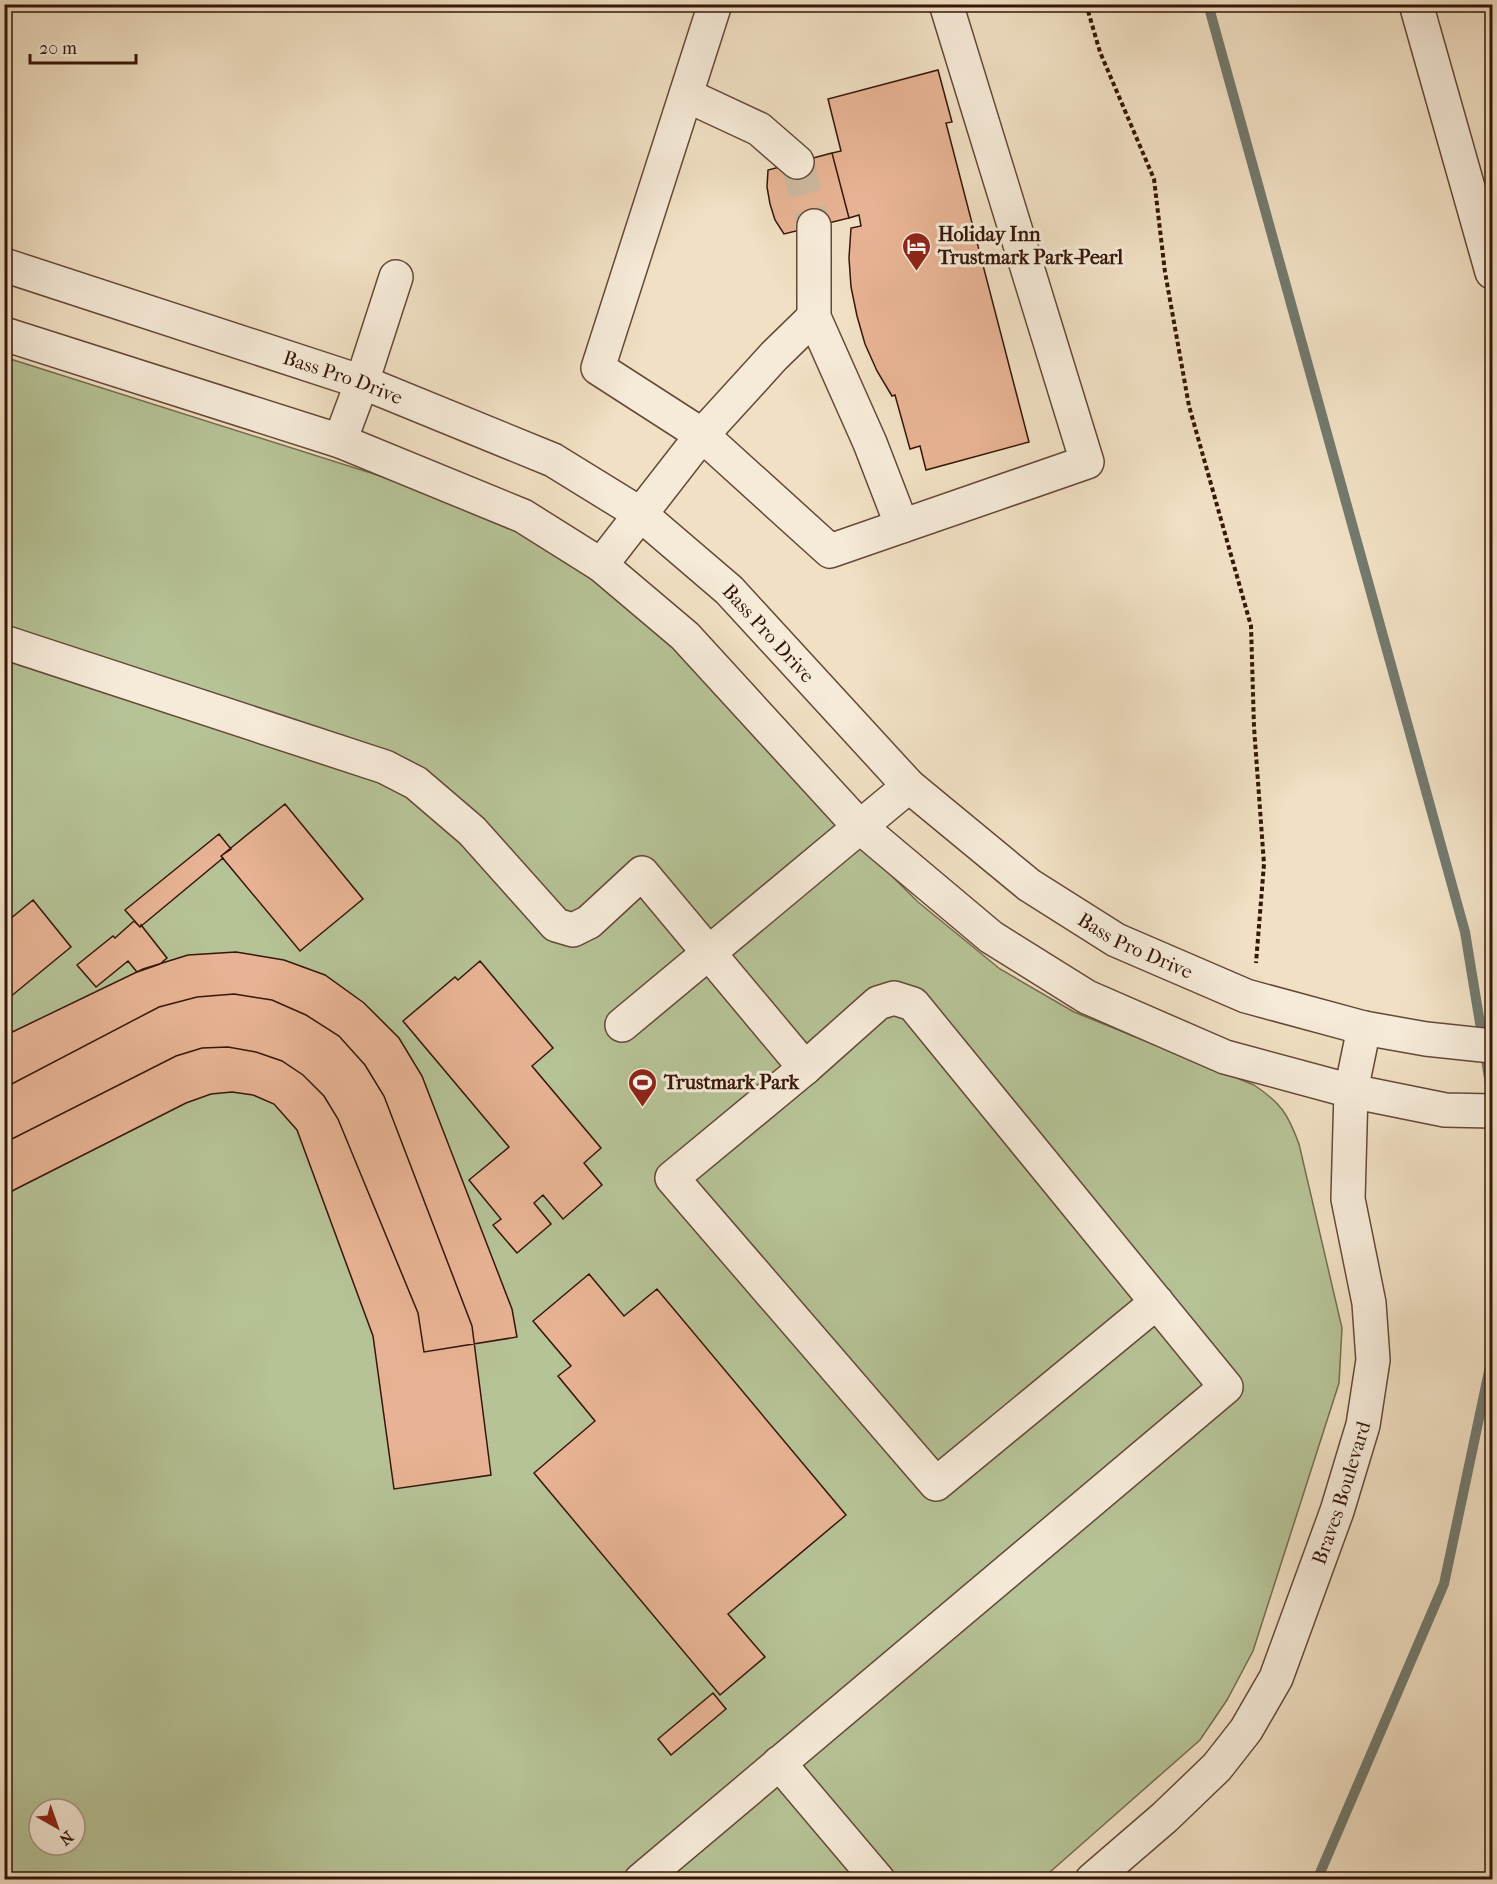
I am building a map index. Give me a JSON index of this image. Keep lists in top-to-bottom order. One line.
{"streets":{"street":["Bass Pro Drive","Braves Boulevard"]},"crossings":[["Bass Pro Drive","Braves Boulevard"]],"places":{"hotel":["Holiday Inn Trustmark Park-Pearl"],"sports":["Trustmark Park"]},"scale_bar":"20 m","north":"bottom right"}
